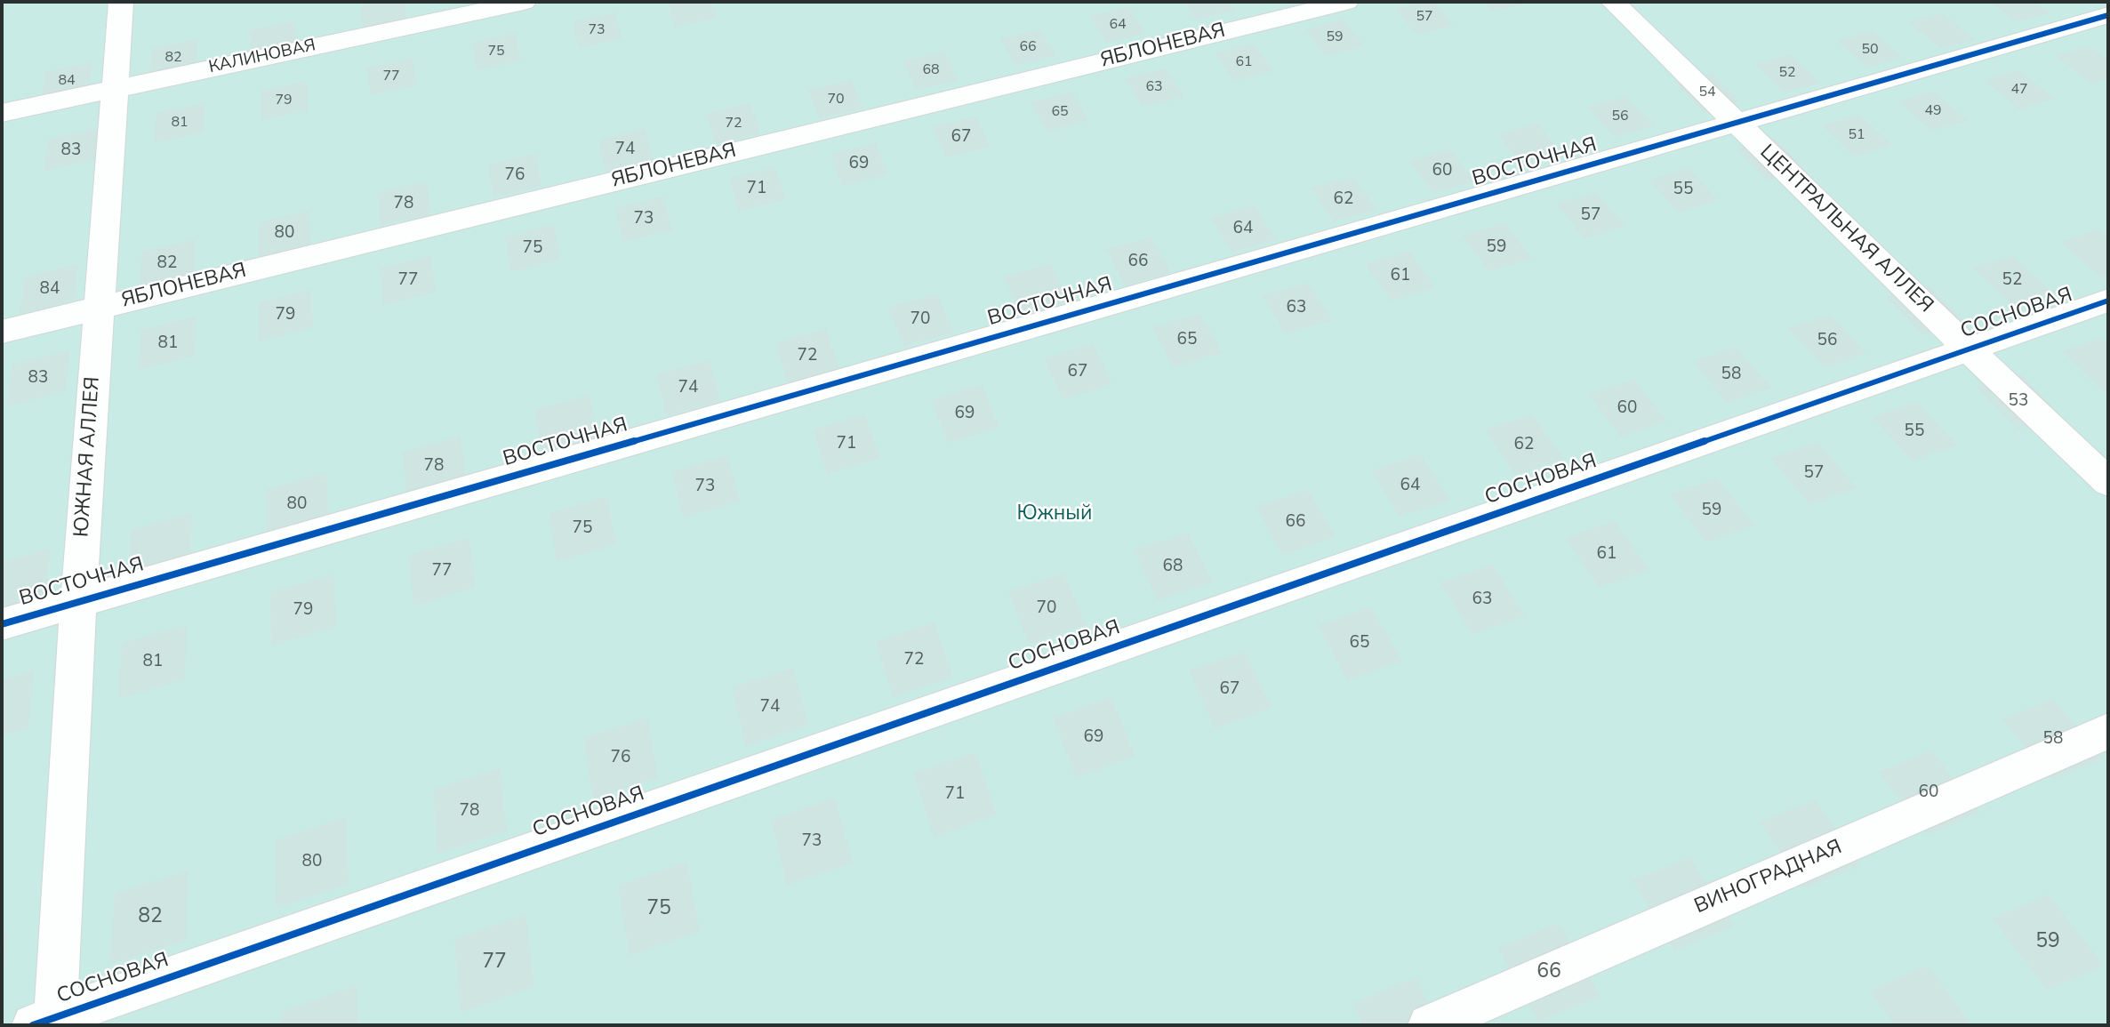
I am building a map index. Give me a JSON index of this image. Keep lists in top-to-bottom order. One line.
{"streets":{"street":["ЯБЛОНЕВАЯ","КАЛИНОВАЯ","ВОСТОЧНАЯ","ЦЕНТРАЛЬНАЯ АЛЛЕЯ","СОСНОВАЯ","ЮЖНАЯ АЛЛЕЯ","ВИНОГРАДНАЯ"]},"crossings":[["ЯБЛОНЕВАЯ","ЮЖНАЯ АЛЛЕЯ"],["КАЛИНОВАЯ","ЮЖНАЯ АЛЛЕЯ"],["ВОСТОЧНАЯ","ЦЕНТРАЛЬНАЯ АЛЛЕЯ"],["ВОСТОЧНАЯ","ЮЖНАЯ АЛЛЕЯ"],["ЦЕНТРАЛЬНАЯ АЛЛЕЯ","СОСНОВАЯ"],["СОСНОВАЯ","ЮЖНАЯ АЛЛЕЯ"]],"parks":["Южный"],"house_numbers":["57","64","73","59","66","50","75","82","61","68","52","77","84","63","47","54","70","79","49","65","56","81","72","51","67","74","83","69","60","76","71","55","62","78","57","73","64","80","59","75","66","82","61","77","52","84","63","79","70","65","56","81","72","67","58","83","74","53","60","69","55","71","62","78","57","64","73","80","59","66","75","61","68","77","63","70","79","65","72","81","67","74","69","58","76","60","71","78","73","80","75","82","59","77","66"]}
